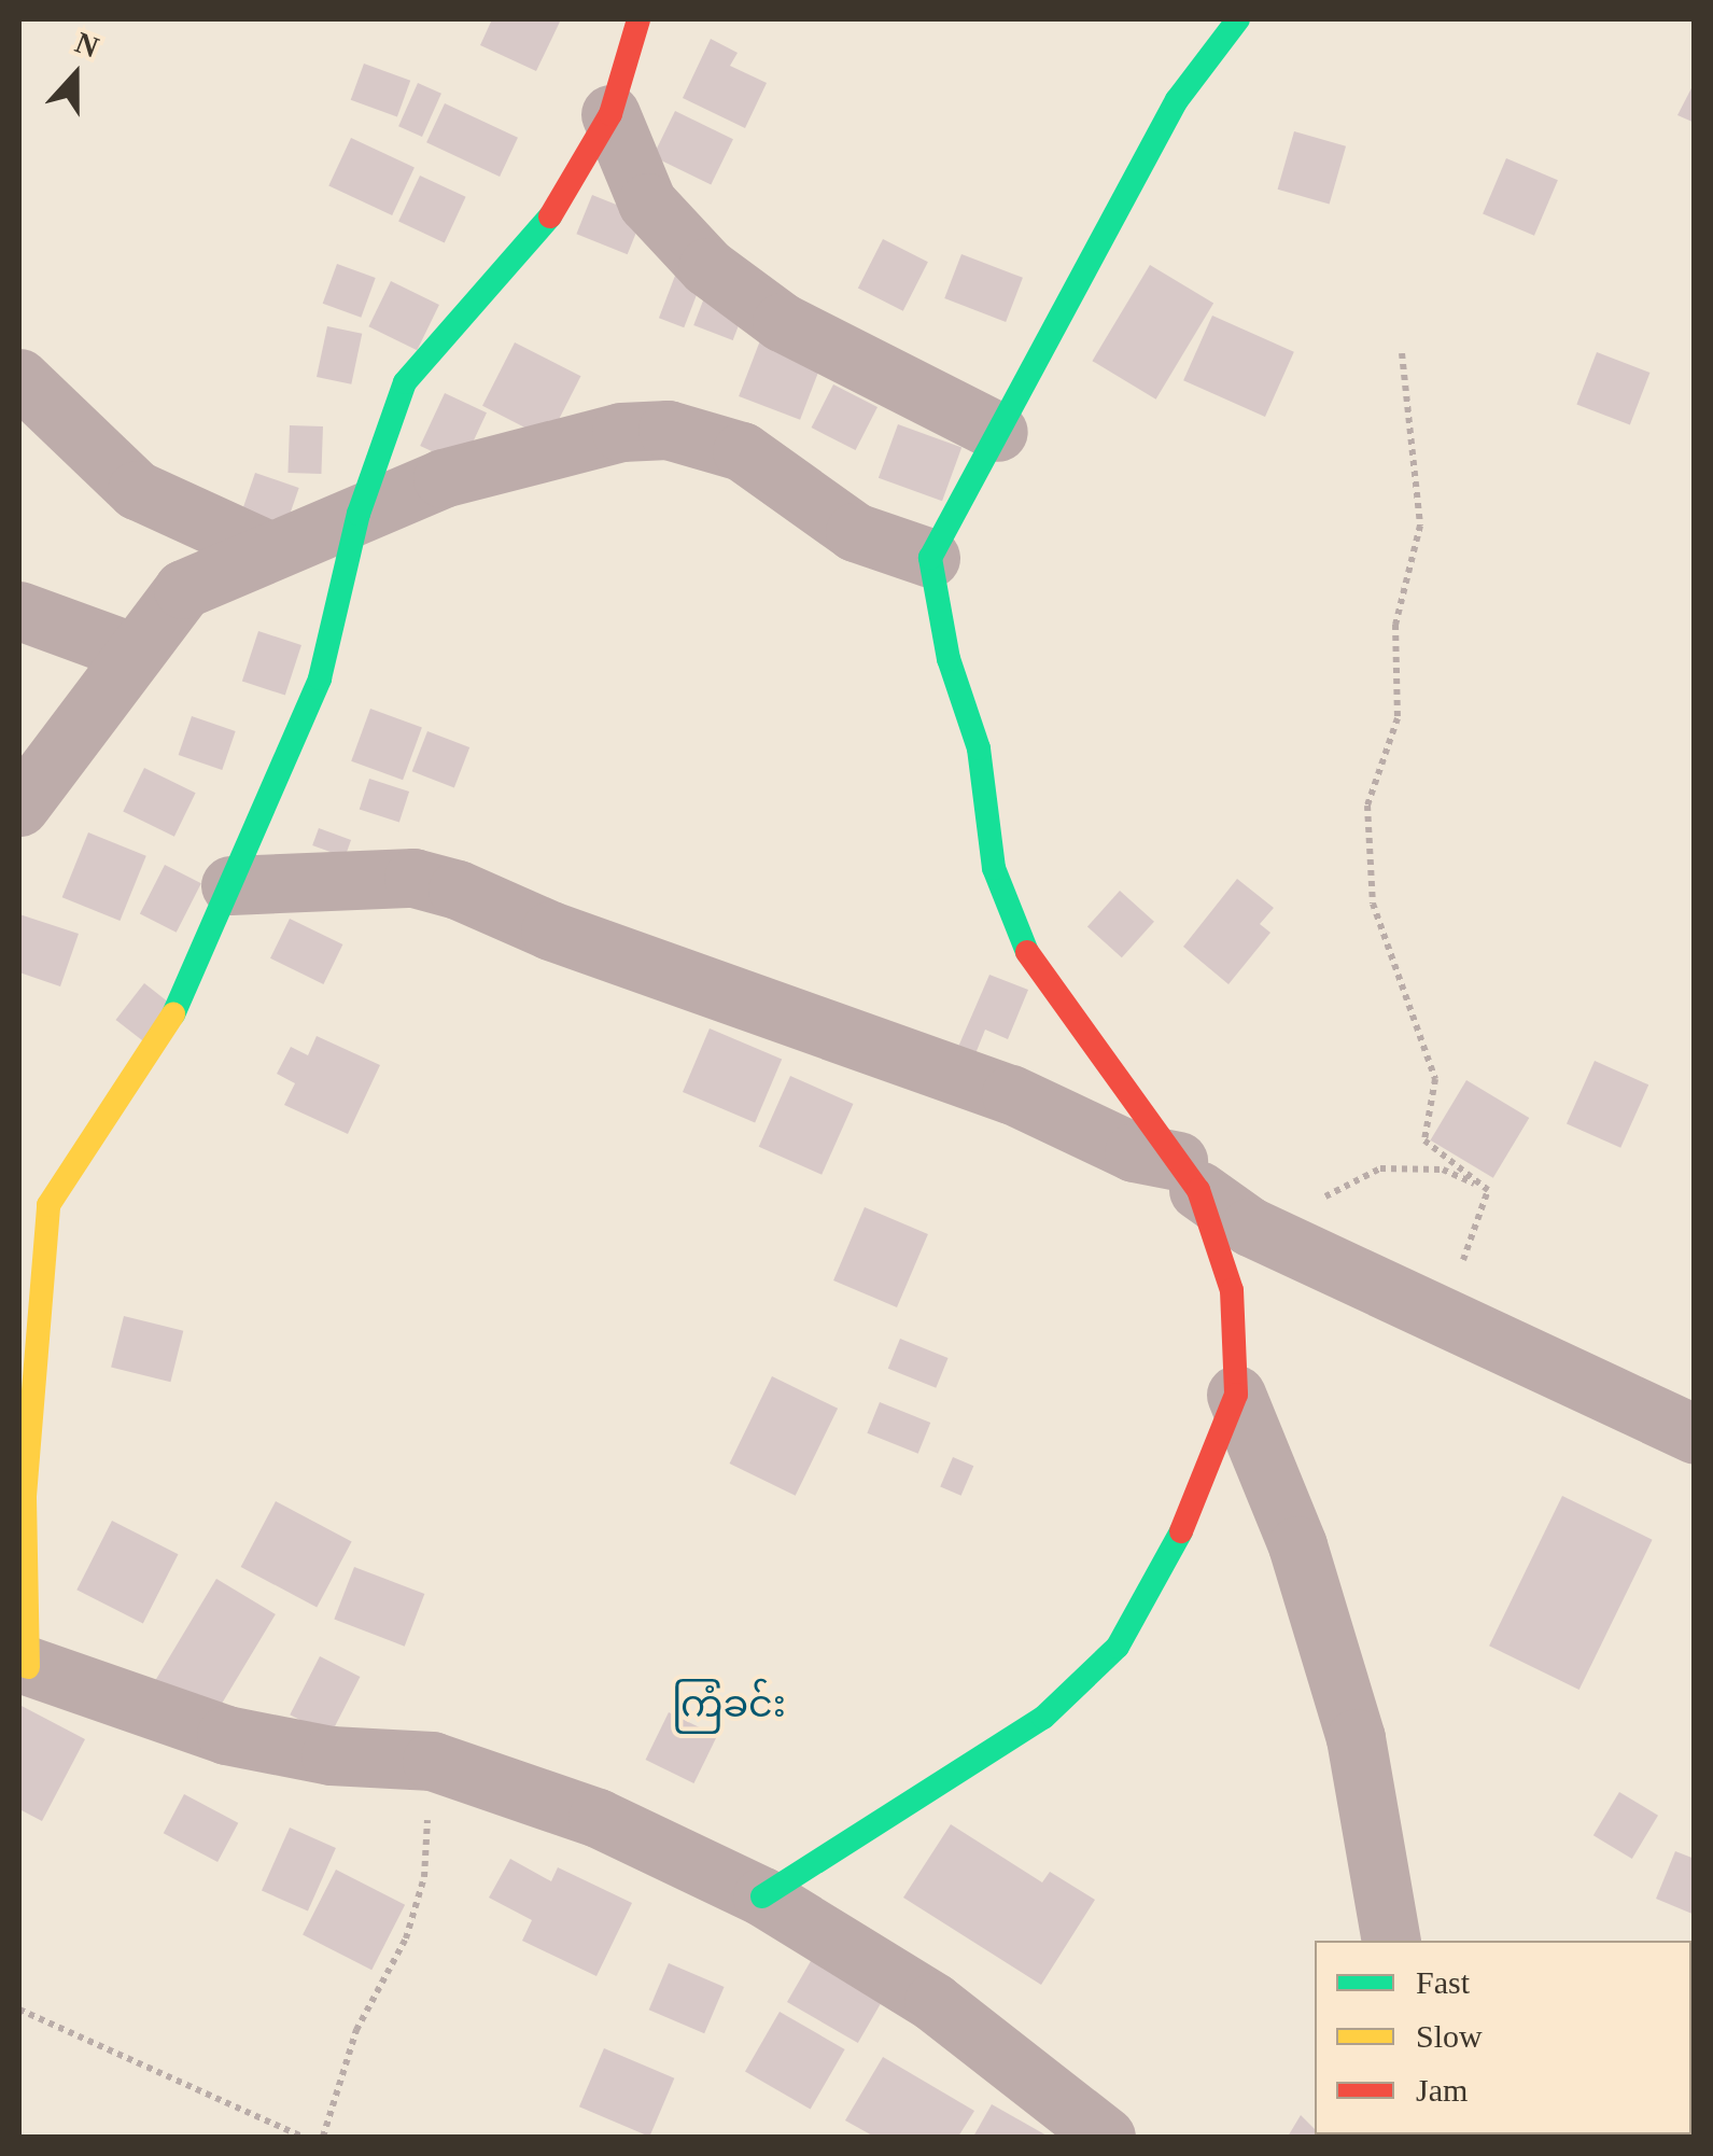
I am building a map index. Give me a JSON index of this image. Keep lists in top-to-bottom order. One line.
{"districts":["ကြံခင်း"],"legend":["Fast","Slow","Jam"],"north":"top"}
